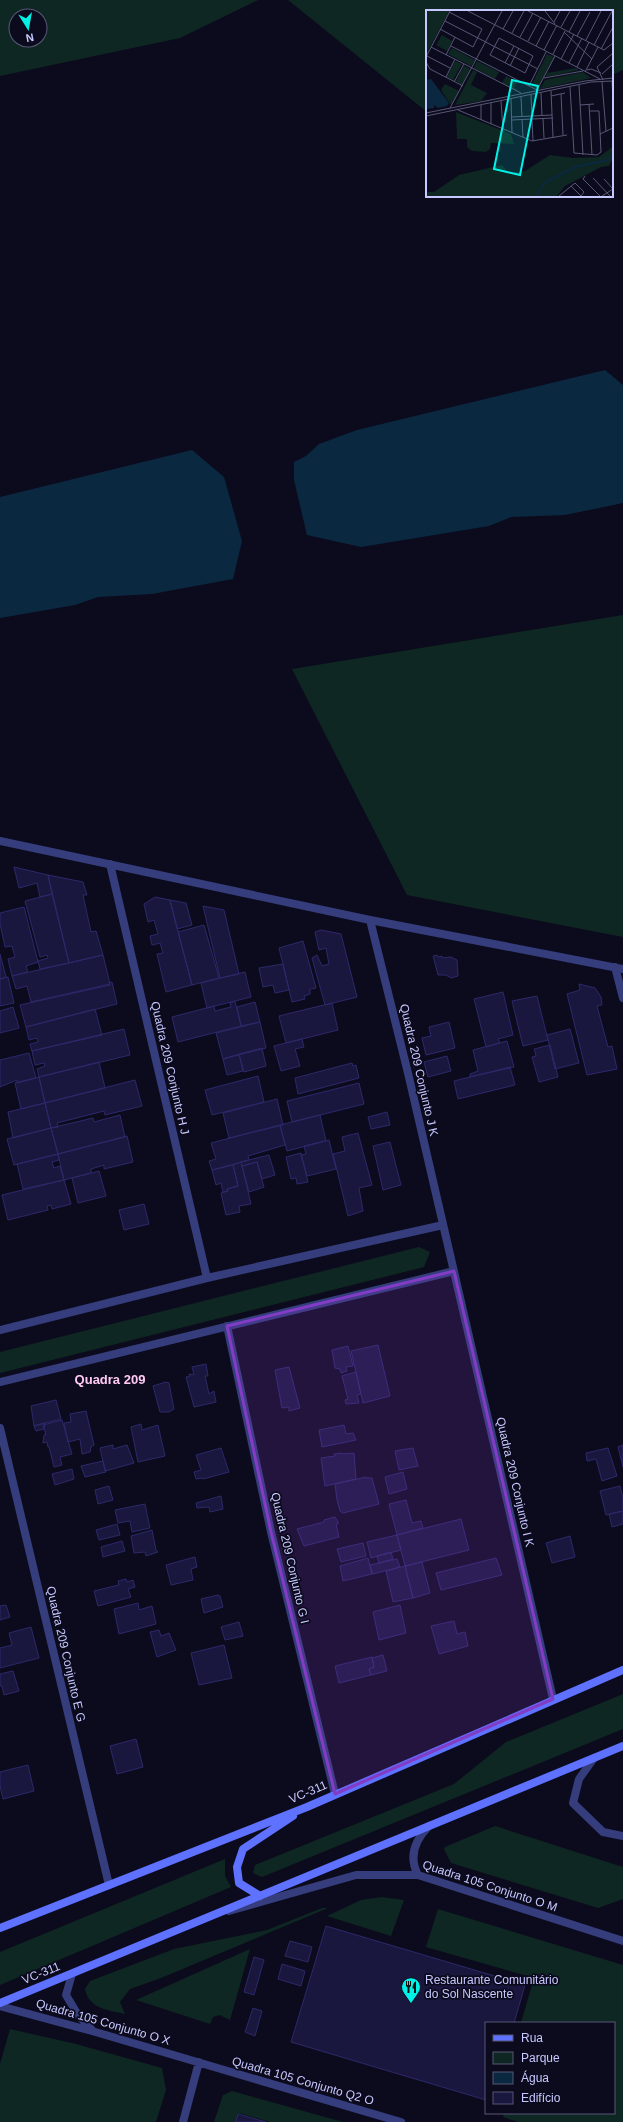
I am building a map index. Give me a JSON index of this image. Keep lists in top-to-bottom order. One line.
{"streets":{"main road":["VC-311"],"street":["Quadra 209 Conjunto H J","Quadra 209 Conjunto J K","Quadra 209 Conjunto I K","Quadra 209 Conjunto G I","Quadra 209 Conjunto E G","Quadra 105 Conjunto O M","Quadra 105 Conjunto O X","Quadra 105 Conjunto Q2 O"]},"crossings":[["Quadra 209 Conjunto J K","Quadra 209 Conjunto I K"],["Quadra 209 Conjunto I K","VC-311"],["Quadra 209 Conjunto G I","VC-311"],["Quadra 209 Conjunto E G","VC-311"],["VC-311","Quadra 105 Conjunto O M"],["Quadra 105 Conjunto O X","Quadra 105 Conjunto Q2 O"]],"districts":["Quadra 209"],"places":{"restaurant":["Restaurante Comunitário do Sol Nascente"]},"legend":["Rua","Parque","Água","Edifício"],"north":"bottom"}
